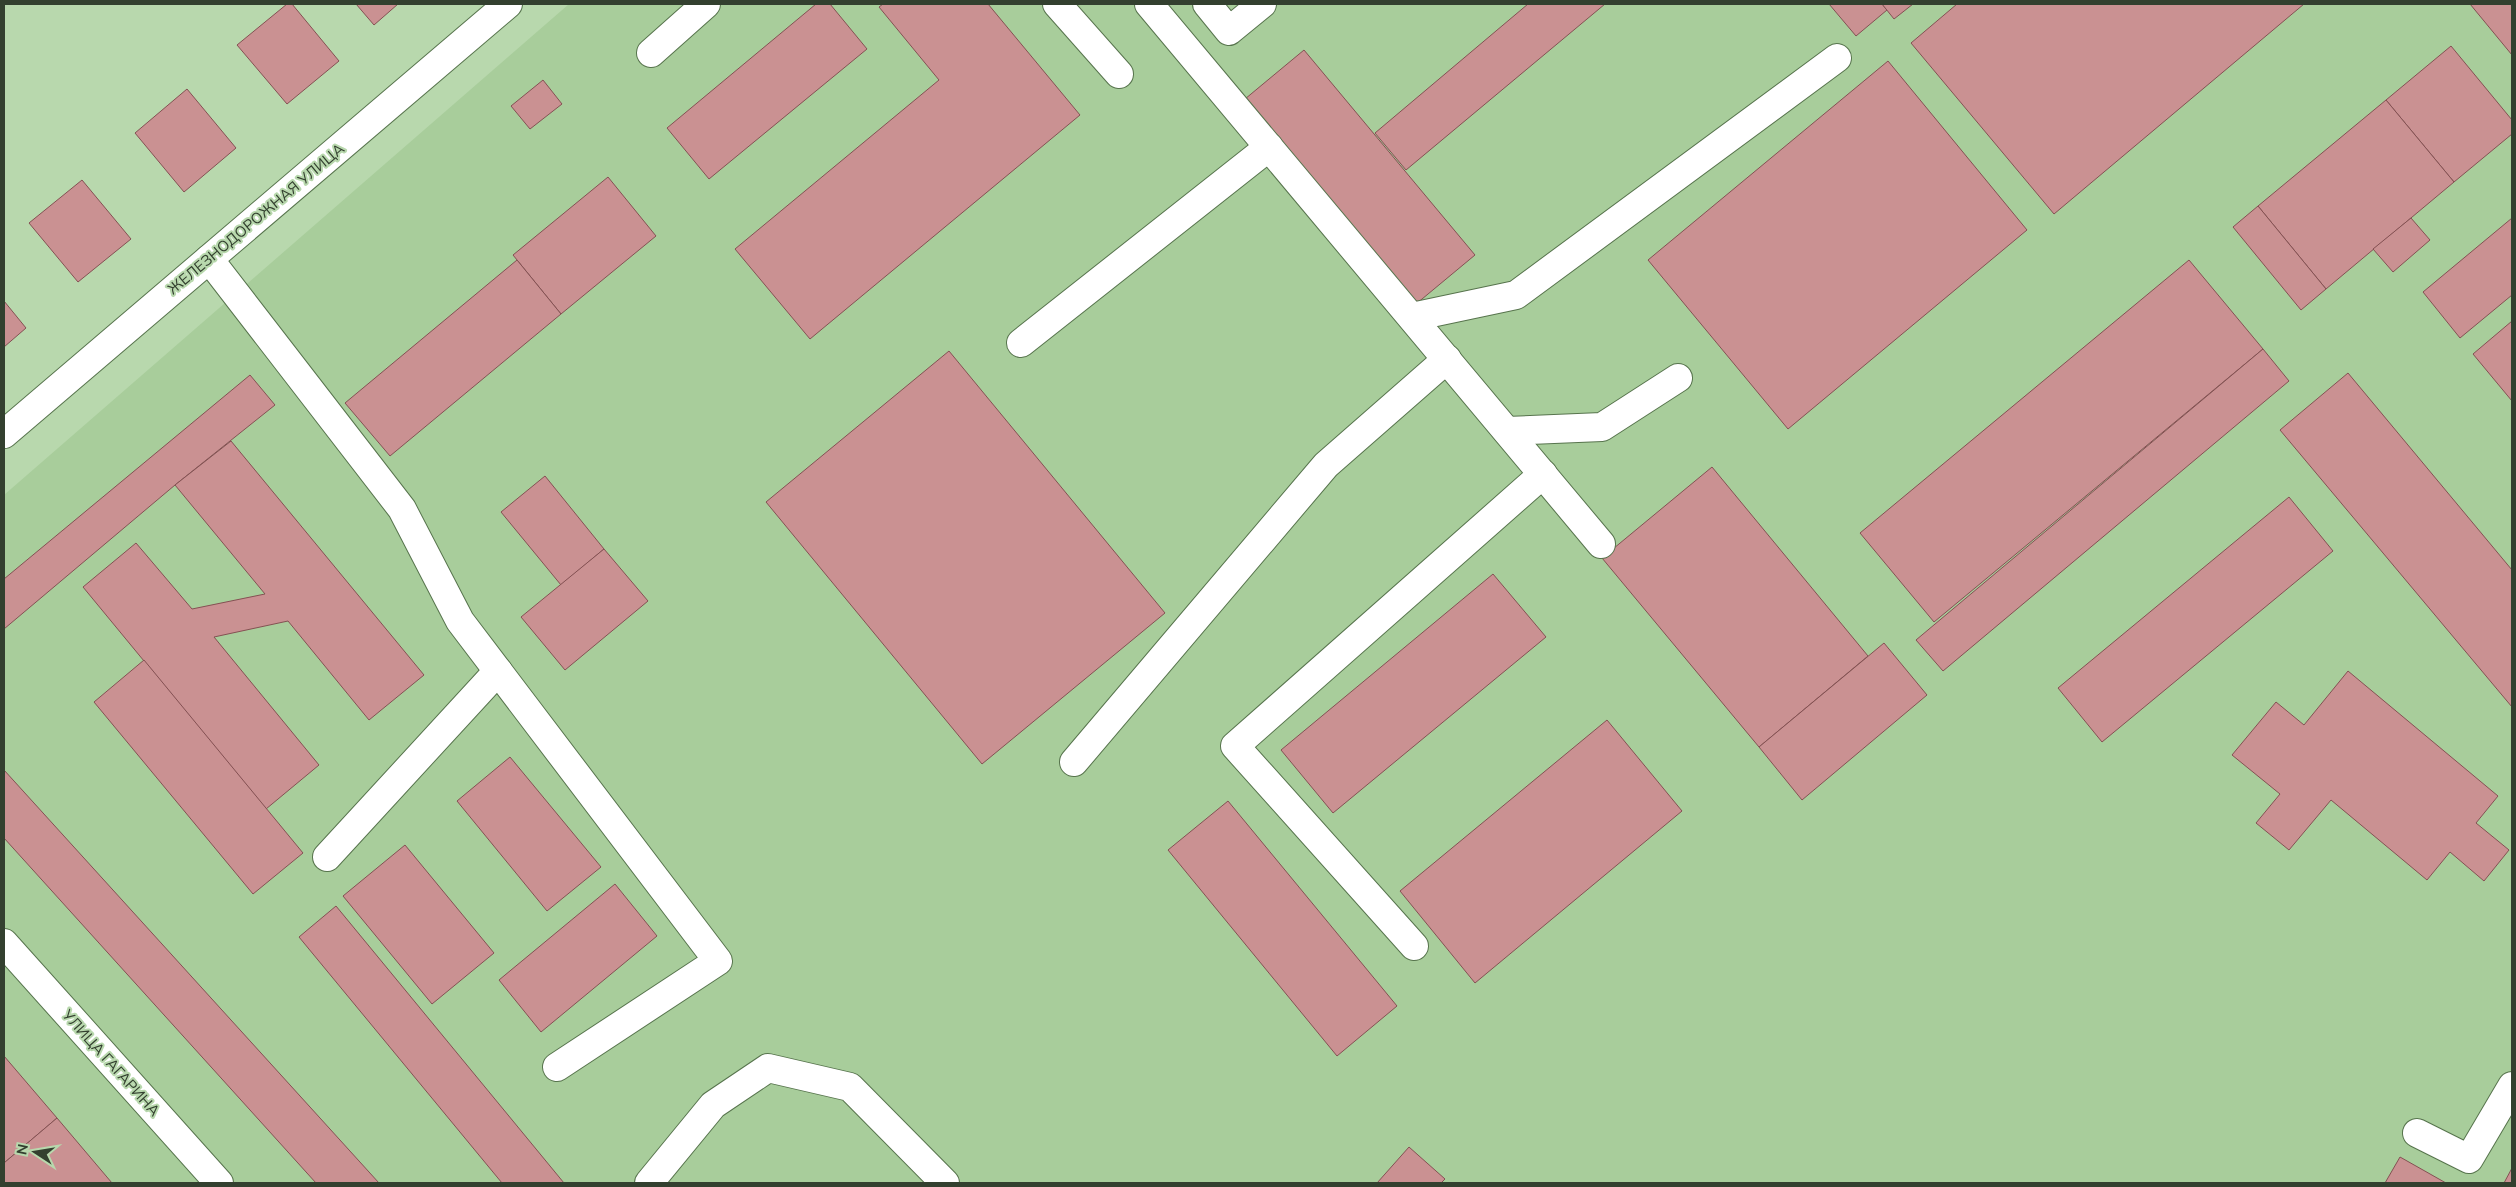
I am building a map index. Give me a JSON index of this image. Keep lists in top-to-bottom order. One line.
{"streets":{"street":["ЖЕЛЕЗНОДОРОЖНАЯ УЛИЦА","УЛИЦА ГАГАРИНА"]},"north":"left"}
